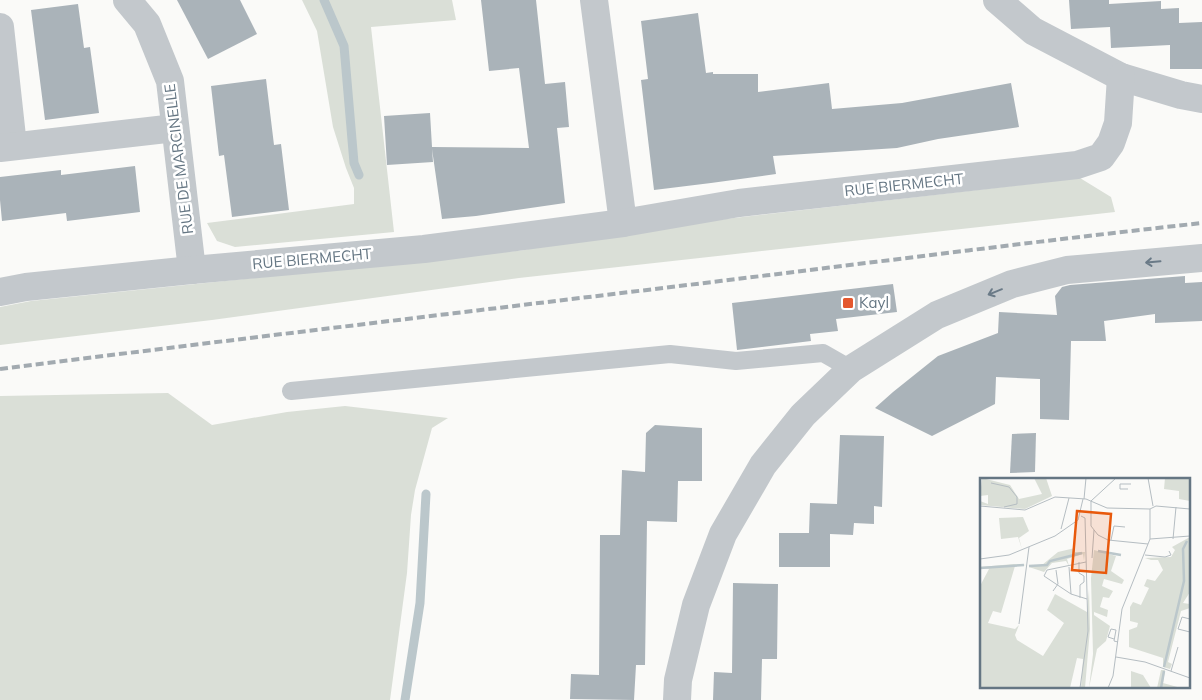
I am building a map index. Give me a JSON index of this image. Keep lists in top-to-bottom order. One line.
{"streets":{"street":["RUE DE MARCINELLE","RUE BIERMECHT"]},"crossings":[["RUE DE MARCINELLE","RUE BIERMECHT"]],"places":{"transit":["Kayl"]}}
